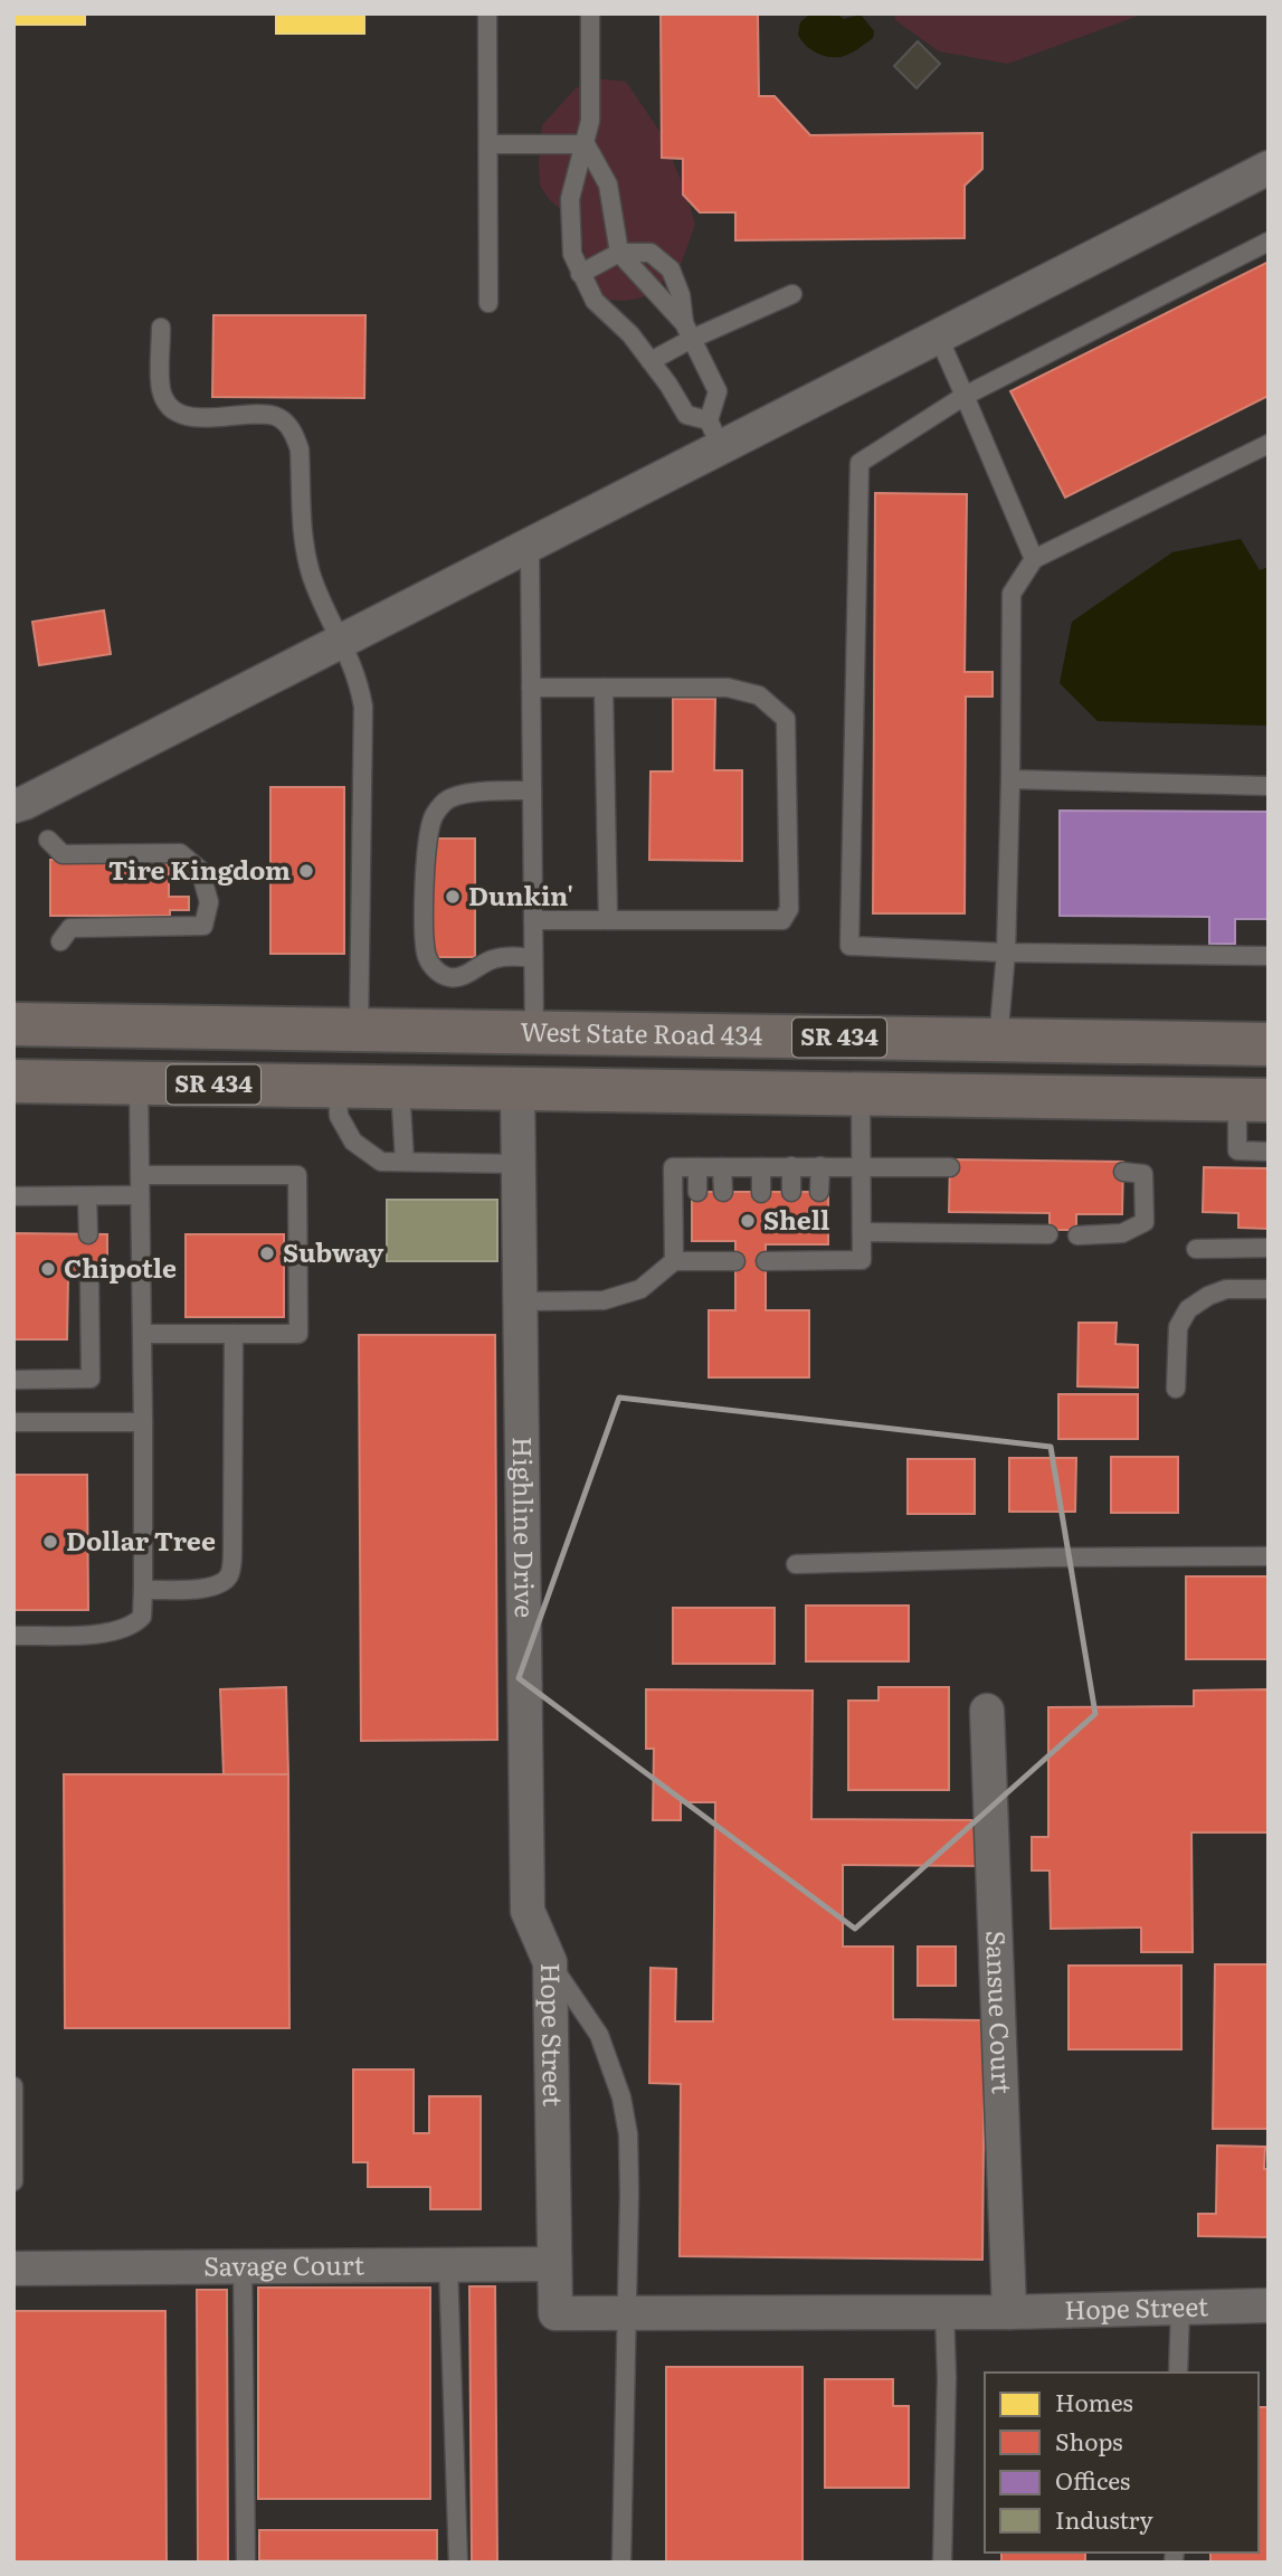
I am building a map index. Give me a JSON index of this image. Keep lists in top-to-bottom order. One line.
{"streets":{"main road":["West State Road 434","SR 434"],"street":["Highline Drive","Sansue Court","Hope Street","Savage Court"]},"crossings":[["SR 434","Highline Drive"],["Highline Drive","Hope Street"],["Sansue Court","Hope Street"],["Hope Street","Savage Court"]],"places":["Tire Kingdom","Dunkin'","Shell","Subway","Chipotle","Dollar Tree"],"legend":["Homes","Shops","Offices","Industry"]}
